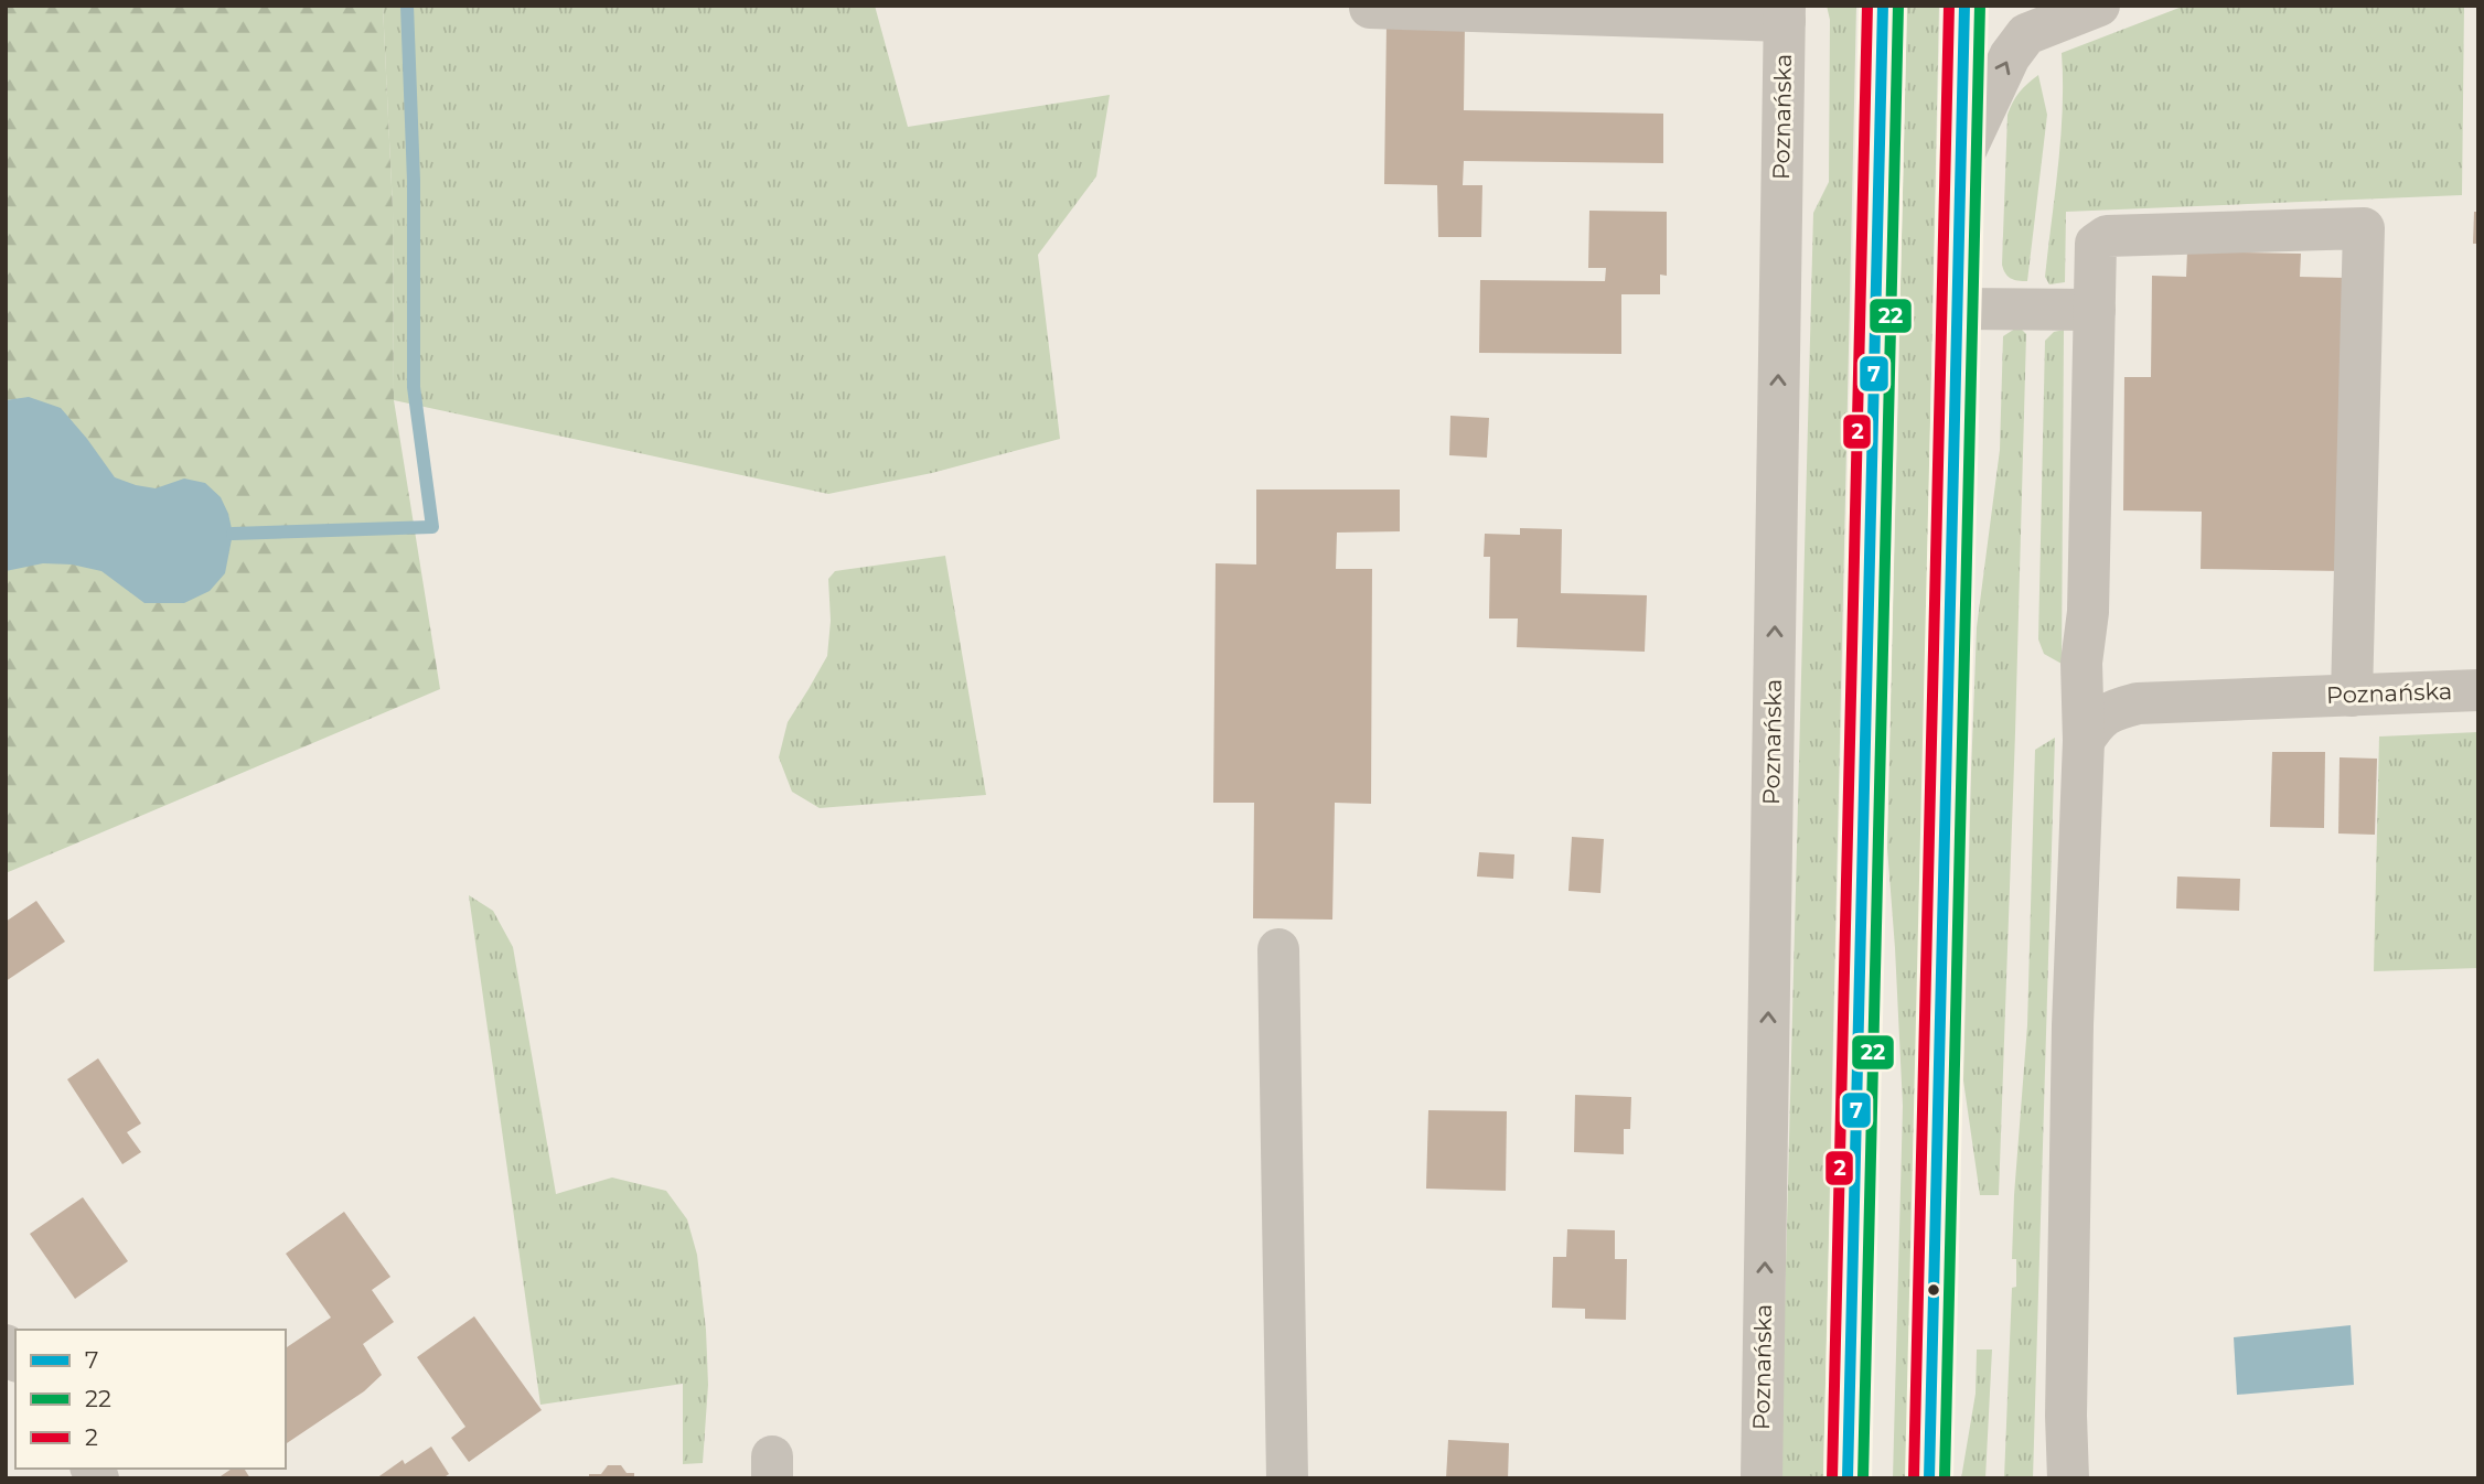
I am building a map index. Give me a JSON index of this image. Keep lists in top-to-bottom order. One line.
{"streets":{"street":["Poznańska"]},"lines":["transit line 7","transit line 22","transit line 2"],"legend":["7","22","2"]}
